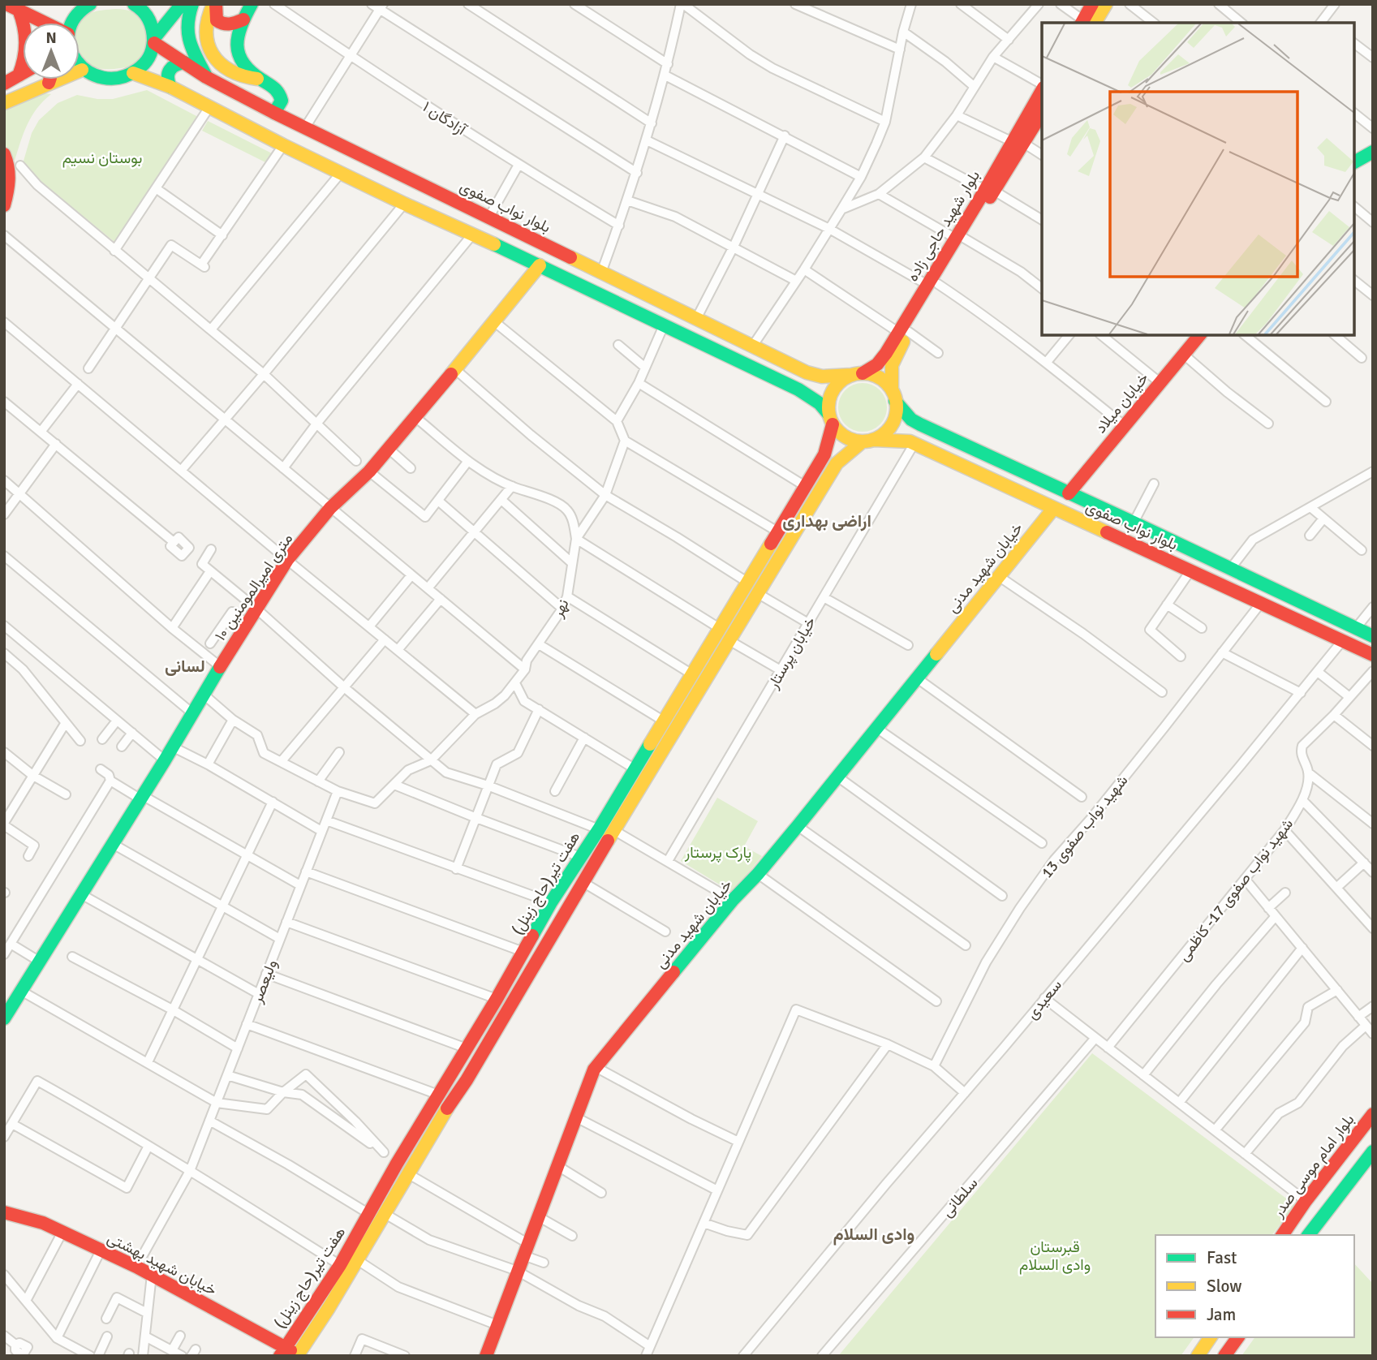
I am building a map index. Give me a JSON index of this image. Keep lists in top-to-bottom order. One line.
{"streets":{"main road":["بلوار نواب صفوی","بلوار شهید حاجی زاده","خیابان میلاد","خیابان شهید مدنی","۱۰ متری امیرالمومنین","هفت تیر(حاج زینل)","بلوار امام موسی صدر","خیابان شهید بهشتی"],"street":["آزادگان ۱","نهر","خیابان پرستار","شهید نواب صفوی 13","شهید نواب صفوی 17- کاظمی","ولیعصر","سعیدی","سلطانی"]},"crossings":[["بلوار نواب صفوی","بلوار شهید حاجی زاده"],["بلوار نواب صفوی","خیابان میلاد"],["بلوار نواب صفوی","خیابان شهید مدنی"],["بلوار نواب صفوی","خیابان پرستار"],["بلوار نواب صفوی","شهید نواب صفوی 13"],["بلوار نواب صفوی","هفت تیر(حاج زینل)"],["بلوار نواب صفوی","سعیدی"],["بلوار شهید حاجی زاده","هفت تیر(حاج زینل)"],["نهر","ولیعصر"],["هفت تیر(حاج زینل)","خیابان شهید بهشتی"],["ولیعصر","خیابان شهید بهشتی"]],"districts":["اراضی بهداری","لسانی","وادی السلام"],"parks":["بوستان نسیم","پارک پرستار","قبرستان وادی السلام"],"legend":["Fast","Slow","Jam"],"north":"top"}
